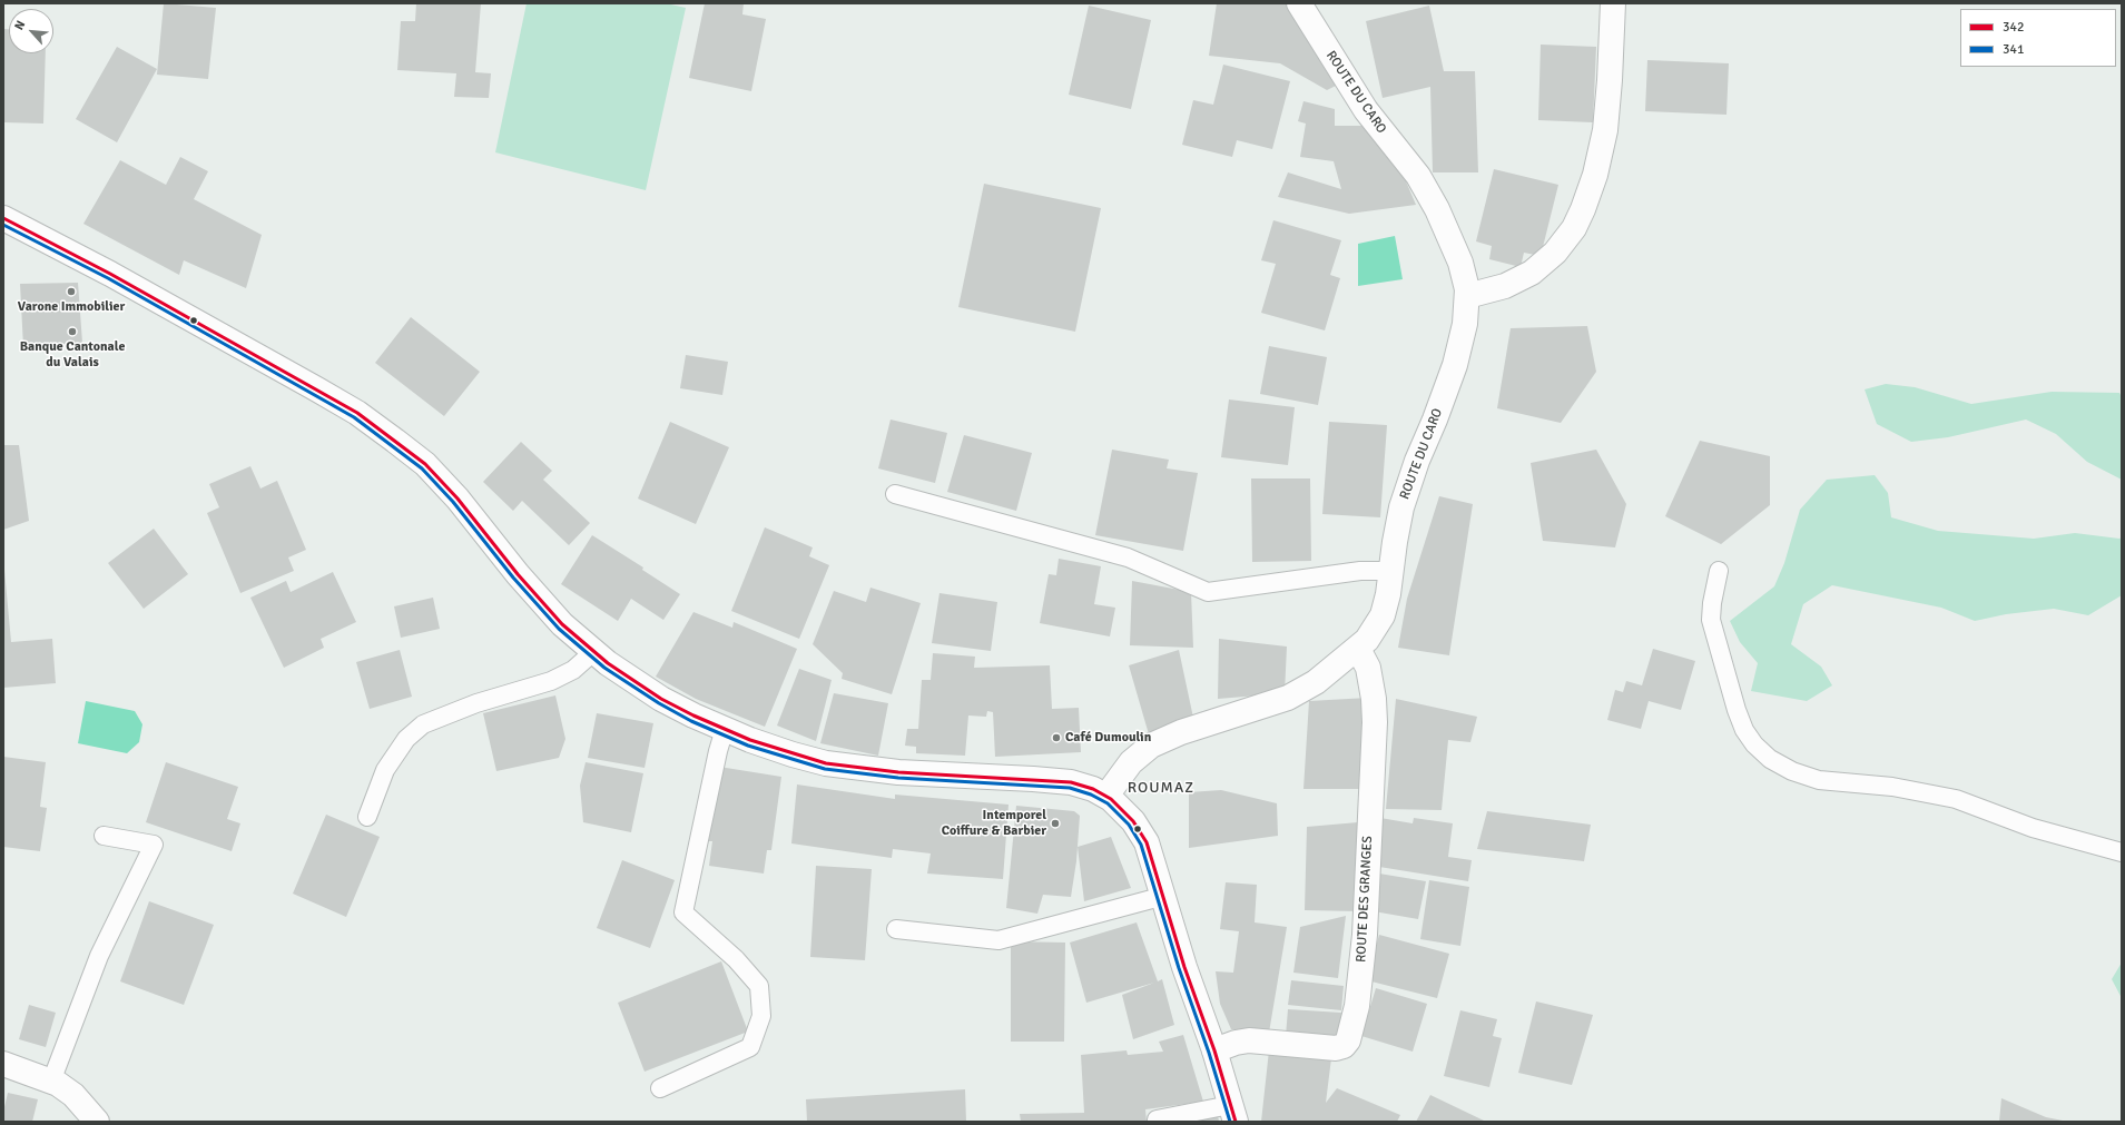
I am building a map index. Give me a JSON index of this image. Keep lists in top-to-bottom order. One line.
{"streets":{"street":["ROUTE DU CARO","ROUTE DES GRANGES"]},"crossings":[["ROUTE DU CARO","ROUTE DES GRANGES"]],"districts":["ROUMAZ"],"places":["Varone Immobilier","Banque Cantonale du Valais","Café Dumoulin","Intemporel Coiffure & Barbier"],"lines":["transit line 342","transit line 341"],"legend":["342","341"],"north":"top left"}
